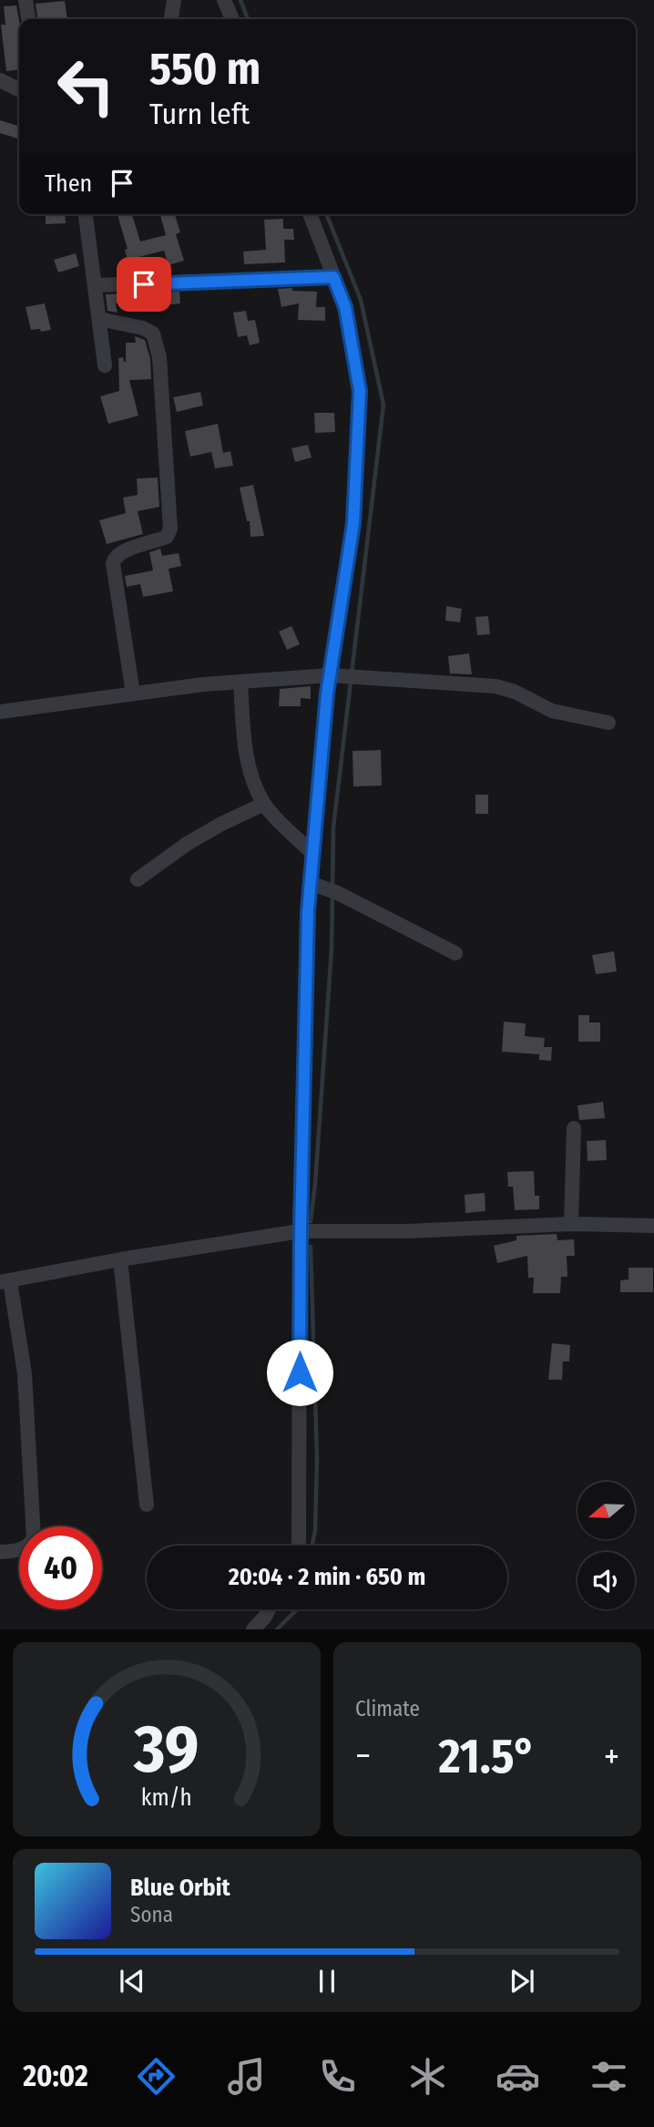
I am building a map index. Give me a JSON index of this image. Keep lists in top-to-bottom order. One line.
{"north":"left","page":{"turn":["550 m","Turn left"],"then":"Then","limit":"40","trip":"20:04 · 2 min · 650 m","tile":"Climate","heat":["−","21.5°","+"],"song":["Blue Orbit","Sona"],"tabs":"20:02","gauge":["39","km/h"]}}
